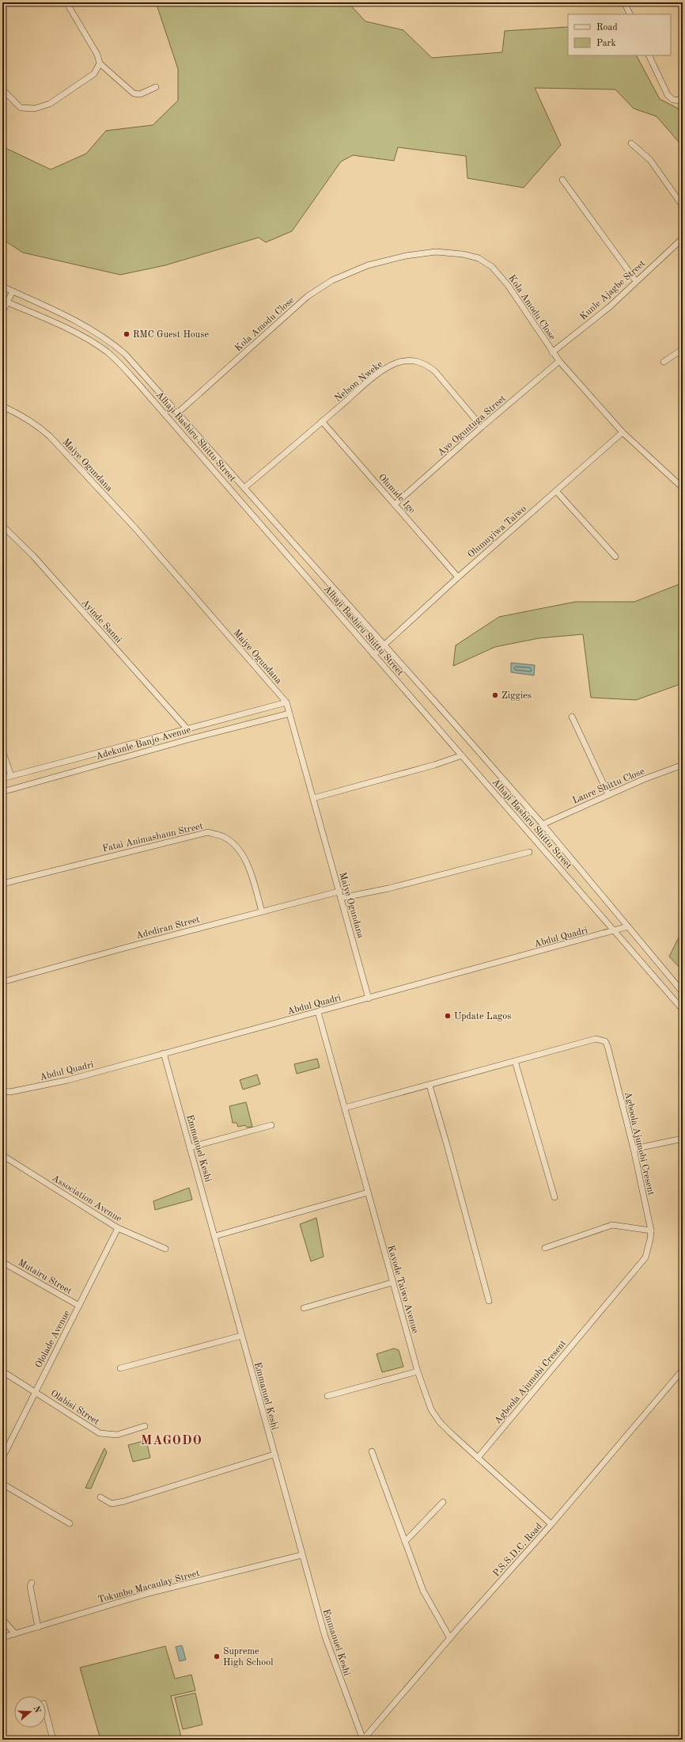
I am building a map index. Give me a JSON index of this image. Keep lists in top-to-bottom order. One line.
{"streets":{"street":["Kunle Ajagbe Street","Kola Amodu Close","Nelson Nweke","Ayo Oguntuga Street","Alhaji Bashiru Shittu Street","Maiye Ogundana","Olumide Ige","Olumuyiwa Taiwo","Ayinde Sanni","Adekunle Banjo Avenue","Lanre Shittu Close","Fatai Animashaun Street","Adediran Street","Abdul Quadri","Agboola Ajumobi Cresent","Emmanuel Keshi","Association Avenue","Mutairu Street","Kayode Taiwo Avenue","Ololade Avenue","Olabisi Street","P.S.S.D.C. Road","Tokunbo Macaulay Street"]},"crossings":[["Kunle Ajagbe Street","Kola Amodu Close"],["Kola Amodu Close","Ayo Oguntuga Street"],["Kola Amodu Close","Alhaji Bashiru Shittu Street"],["Kola Amodu Close","Olumuyiwa Taiwo"],["Nelson Nweke","Ayo Oguntuga Street"],["Nelson Nweke","Alhaji Bashiru Shittu Street"],["Nelson Nweke","Olumide Ige"],["Ayo Oguntuga Street","Olumide Ige"],["Alhaji Bashiru Shittu Street","Olumuyiwa Taiwo"],["Alhaji Bashiru Shittu Street","Lanre Shittu Close"],["Alhaji Bashiru Shittu Street","Abdul Quadri"],["Maiye Ogundana","Adekunle Banjo Avenue"],["Maiye Ogundana","Adediran Street"],["Maiye Ogundana","Abdul Quadri"],["Olumide Ige","Olumuyiwa Taiwo"],["Ayinde Sanni","Adekunle Banjo Avenue"],["Fatai Animashaun Street","Adediran Street"],["Abdul Quadri","Emmanuel Keshi"],["Abdul Quadri","Kayode Taiwo Avenue"],["Agboola Ajumobi Cresent","Kayode Taiwo Avenue"],["Emmanuel Keshi","P.S.S.D.C. Road"],["Emmanuel Keshi","Tokunbo Macaulay Street"],["Association Avenue","Ololade Avenue"],["Mutairu Street","Ololade Avenue"],["Kayode Taiwo Avenue","P.S.S.D.C. Road"],["Ololade Avenue","Olabisi Street"]],"districts":["MAGODO"],"places":["RMC Guest House","Ziggies","Update Lagos","Supreme High School"],"legend":["Road","Park"],"north":"right"}
